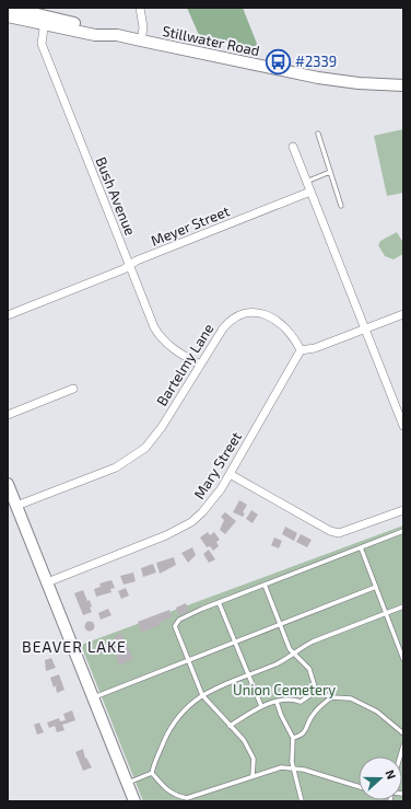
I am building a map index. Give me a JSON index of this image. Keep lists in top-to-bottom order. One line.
{"streets":{"main road":["Stillwater Road"],"street":["Bush Avenue","Meyer Street","Bartelmy Lane","Mary Street"]},"crossings":[["Stillwater Road","Bush Avenue"],["Bush Avenue","Meyer Street"],["Bush Avenue","Bartelmy Lane"],["Bartelmy Lane","Mary Street"]],"districts":["BEAVER LAKE"],"parks":["Union Cemetery"],"places":{"bus stop":["#2339"]},"north":"right"}
